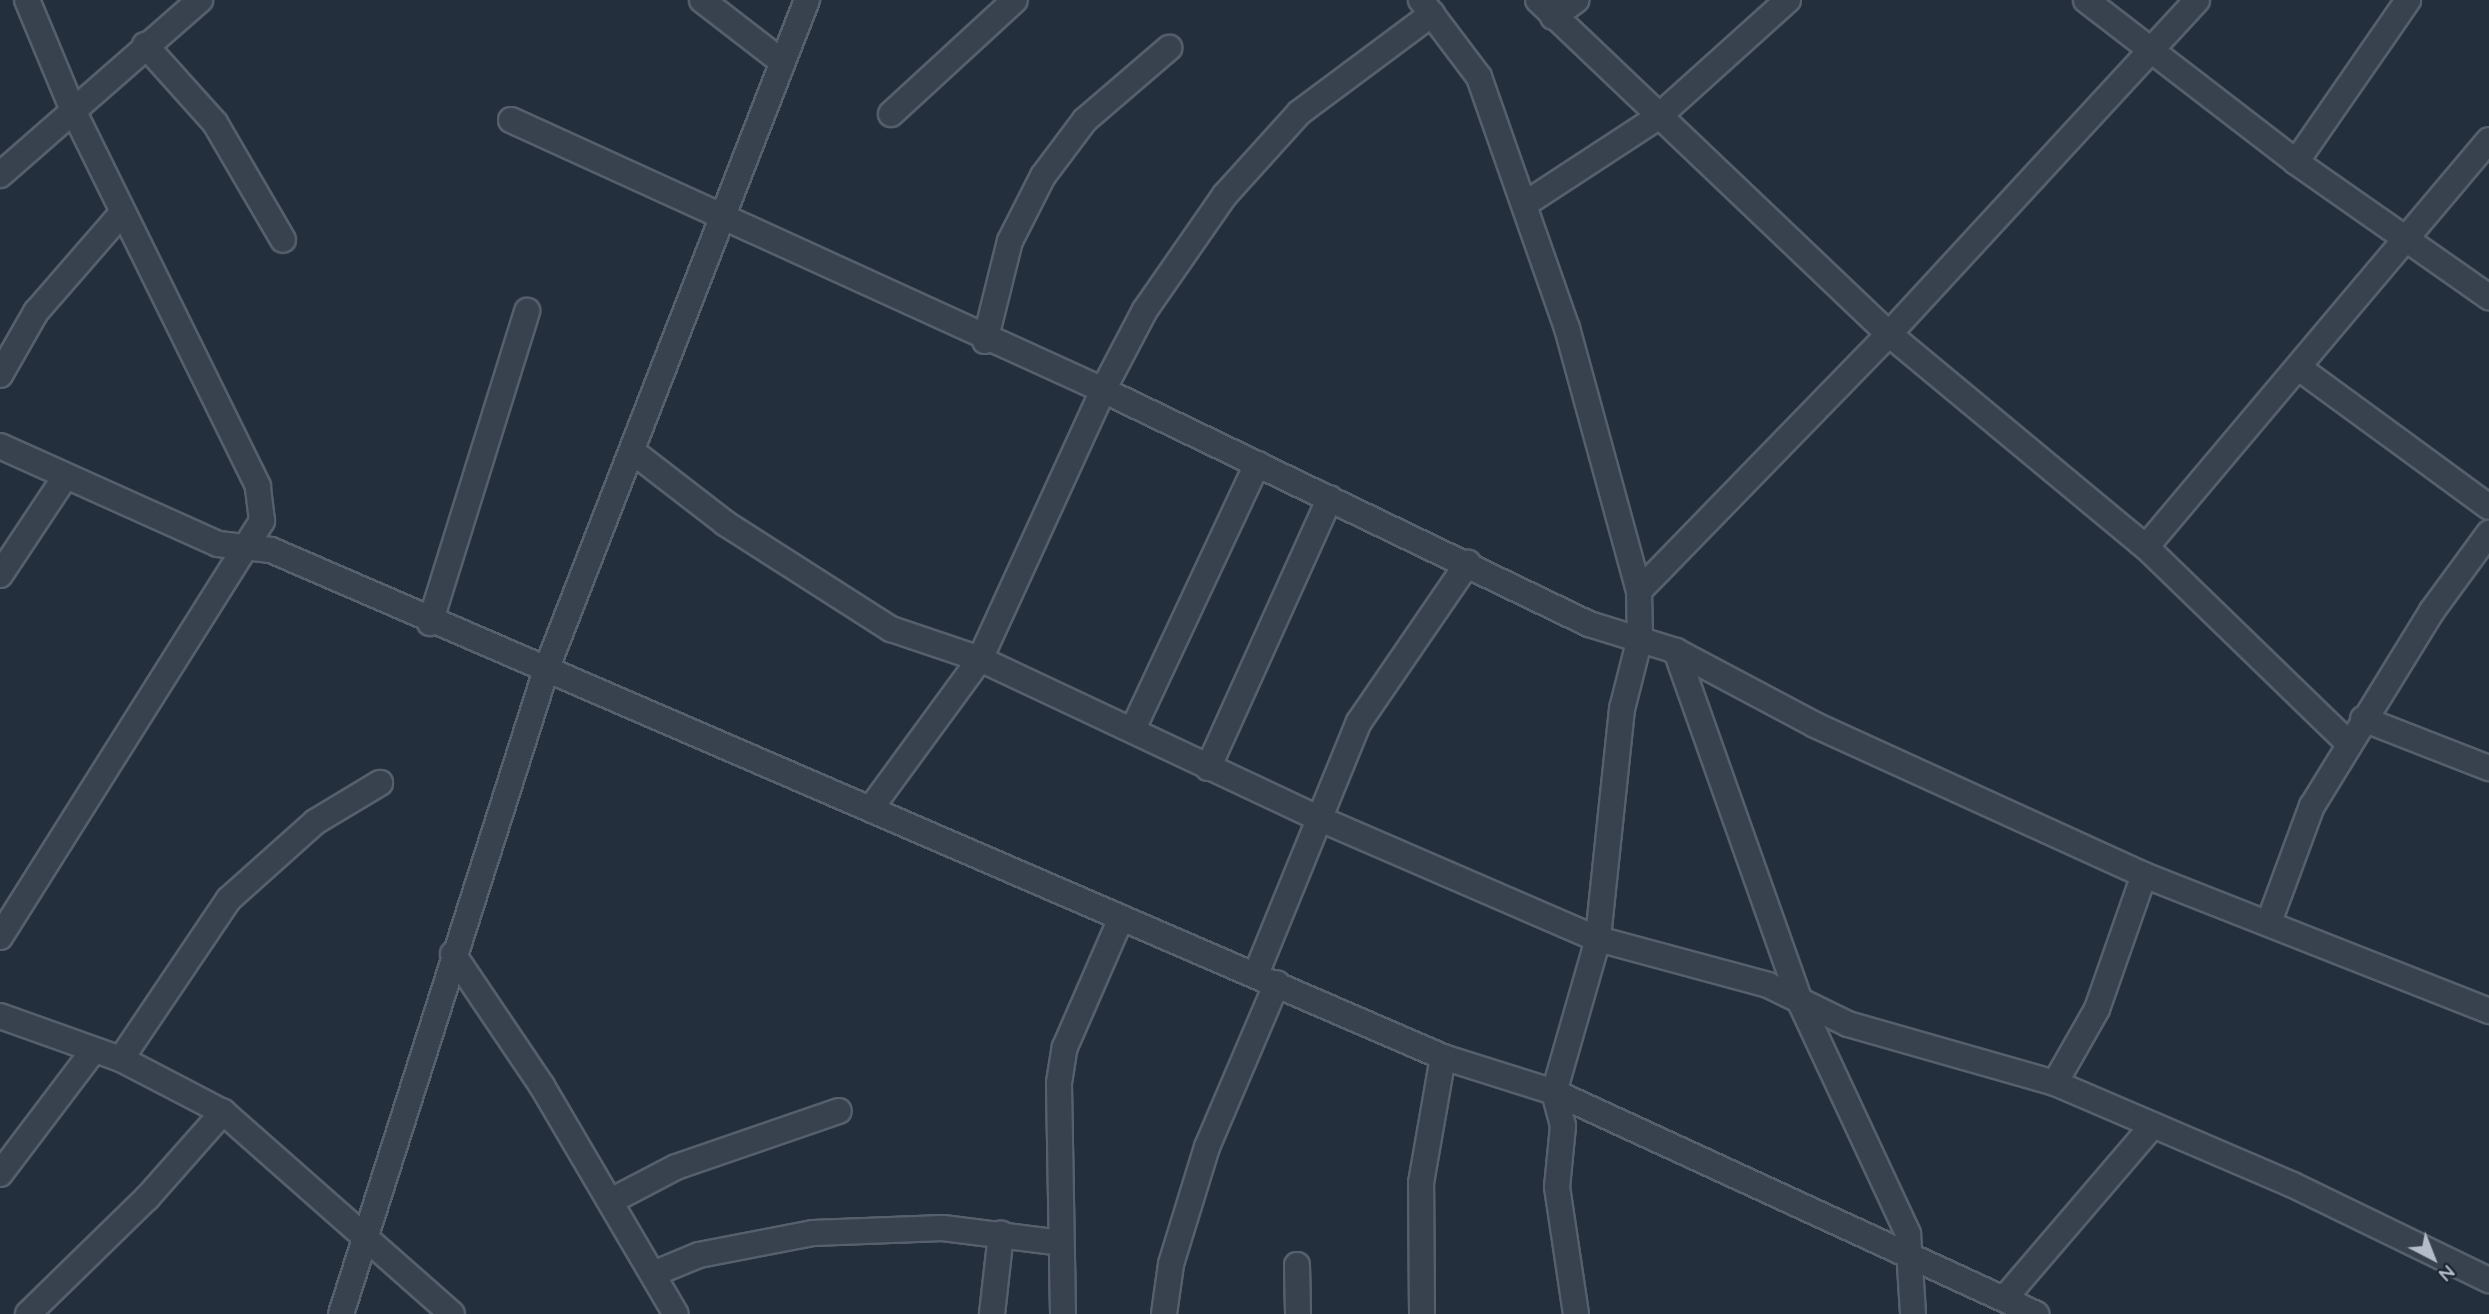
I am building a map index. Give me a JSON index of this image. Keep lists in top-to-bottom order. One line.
{"north":"bottom right"}
